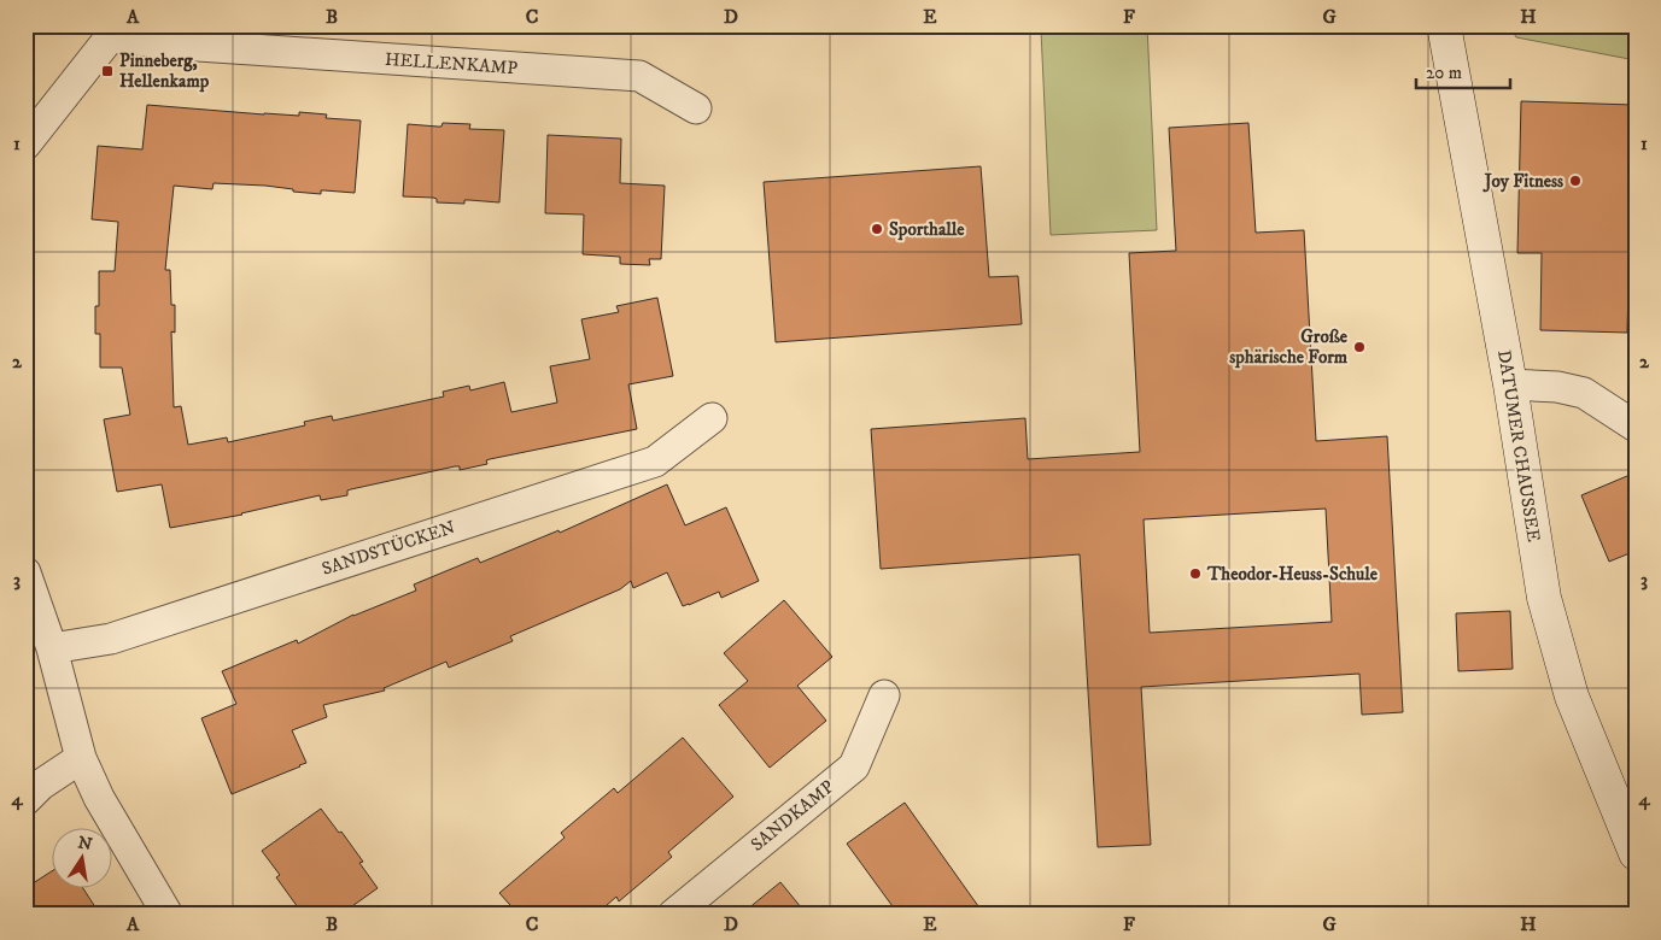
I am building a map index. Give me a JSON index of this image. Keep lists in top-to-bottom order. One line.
{"streets":{"street":["HELLENKAMP","DATUMER CHAUSSEE","SANDSTÜCKEN","SANDKAMP"]},"places":{"transit":["Pinneberg, Hellenkamp"],"other":["Joy Fitness","Sporthalle","Große sphärische Form","Theodor-Heuss-Schule"]},"scale_bar":"20 m","north":"top","grid":{"columns":["A","B","C","D","E","F","G","H"],"rows":["1","2","3","4"]}}
